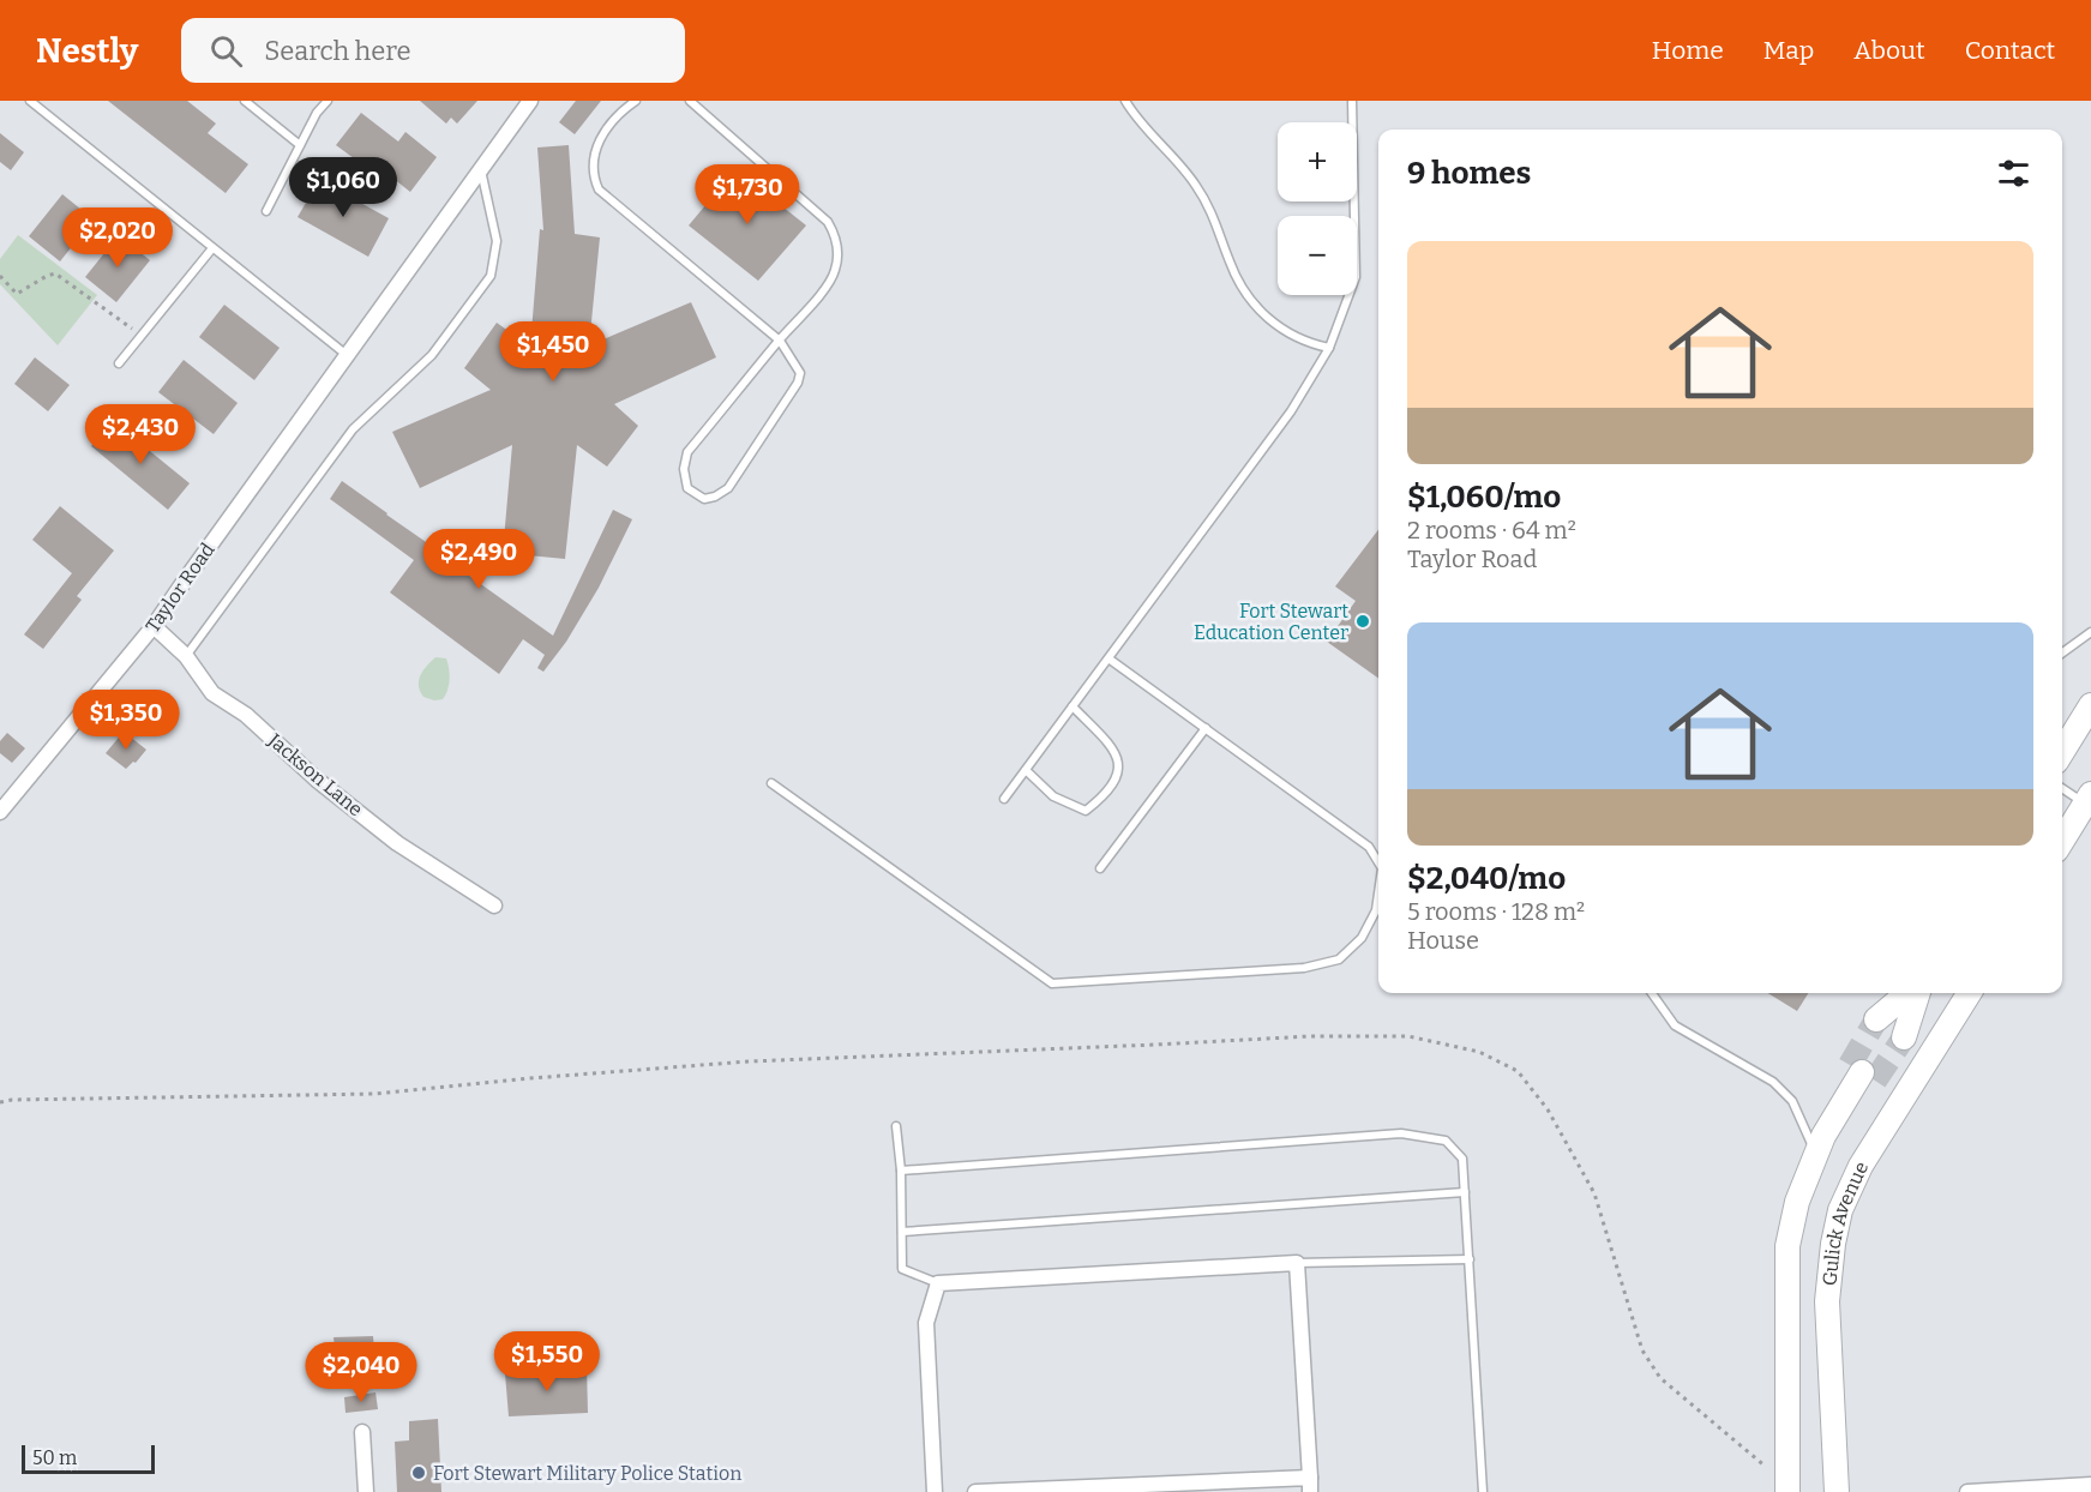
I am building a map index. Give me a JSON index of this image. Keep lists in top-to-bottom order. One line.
{"streets":{"main road":["Gulick Avenue"],"street":["Taylor Road","Jackson Lane"]},"crossings":[["Taylor Road","Jackson Lane"]],"places":["Fort Stewart Education Center","Fort Stewart Military Police Station"],"scale_bar":"50 m","page":{"header":"Nestly","search":"Search here","nav":["Home","Map","About","Contact"],"map_buttons":["+","−"],"heading":"9 homes","price":["$1,060","$1,730","$2,020","$1,450","$2,430","$2,490","$1,350","$1,550","$2,040"],"list":[{"name":"$1,060/mo","note":"2 rooms · 64 m² · Taylor Road"},{"name":"$2,040/mo","note":"5 rooms · 128 m² · House"}],"scale":"50 m"}}
